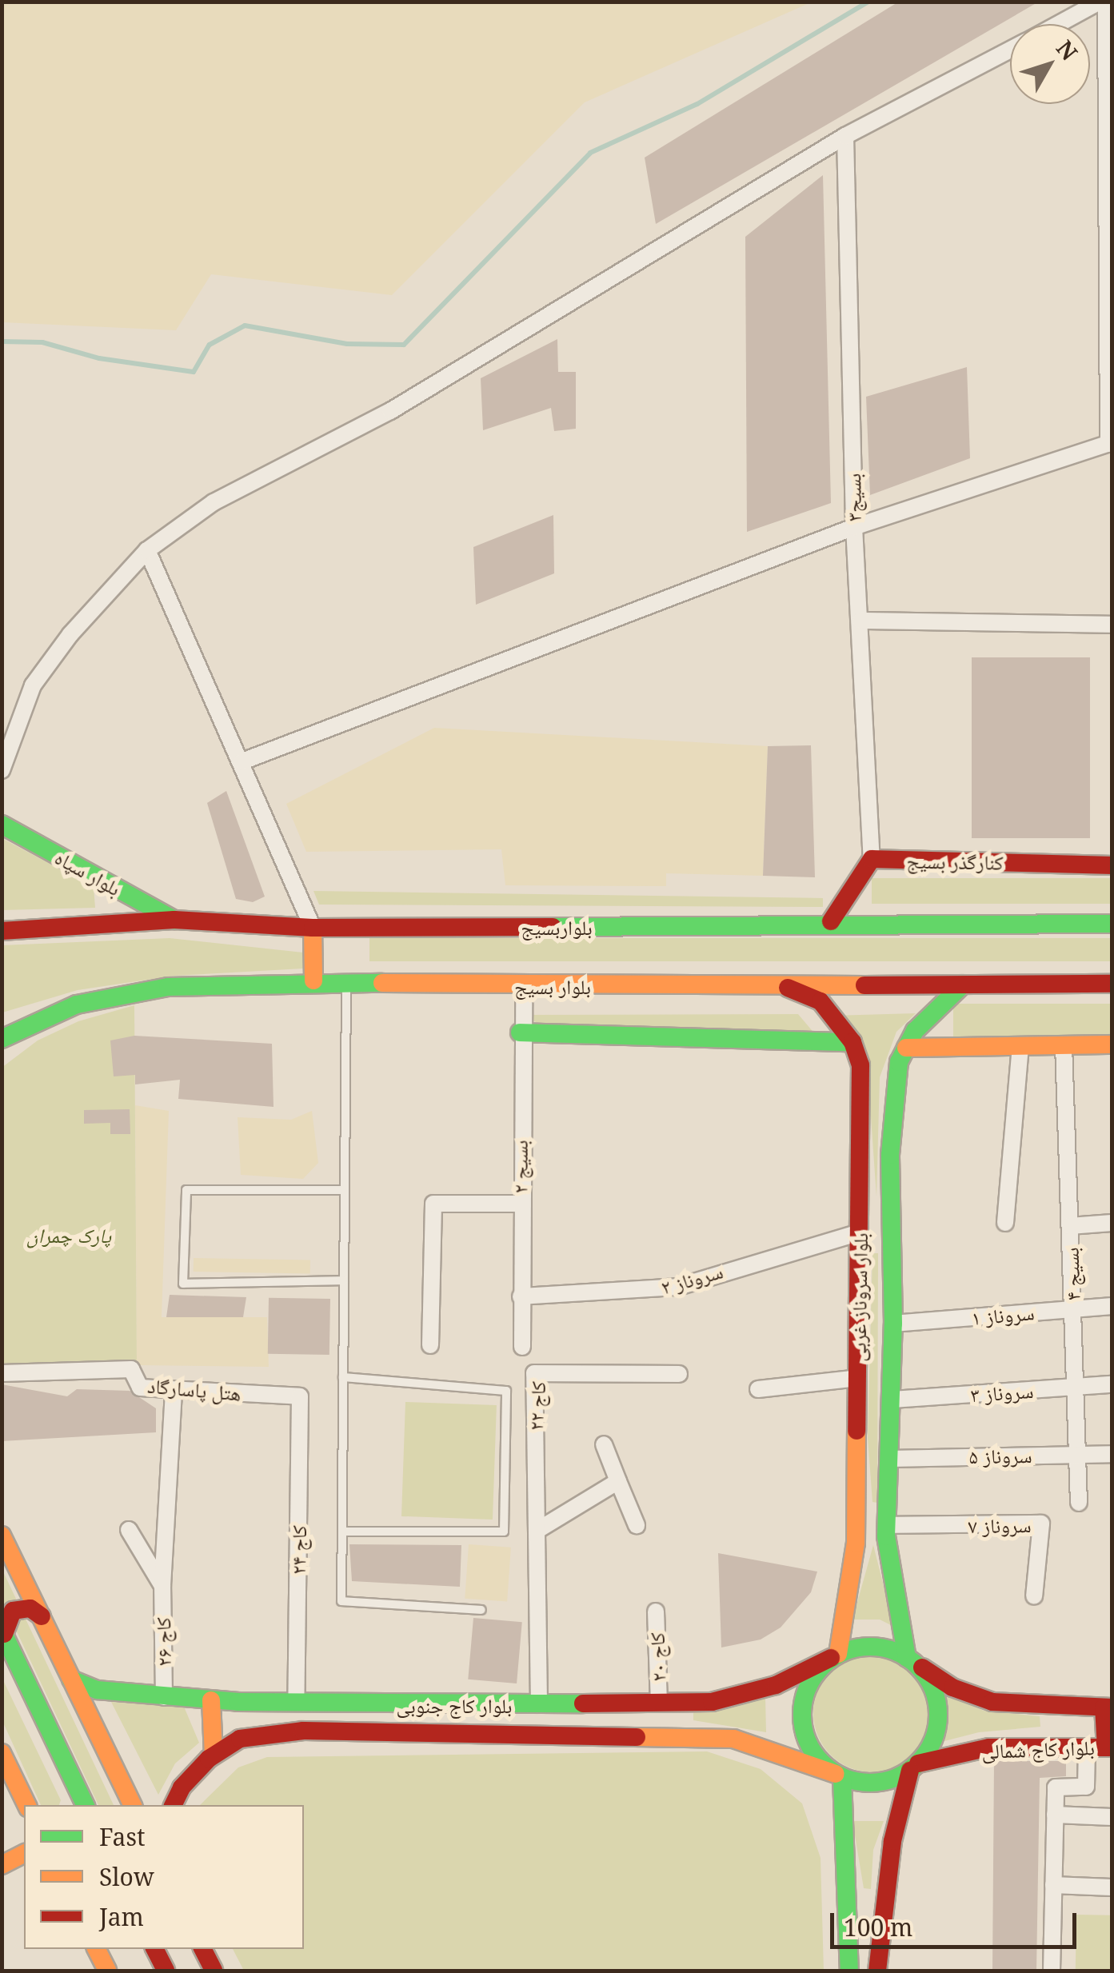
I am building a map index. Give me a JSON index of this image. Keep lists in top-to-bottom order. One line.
{"streets":{"main road":["کنارگذر بسیج","بلوار سپاه","بلواربسیج","بلوار بسیج","بلوار سروناز غربی","بلوار کاج جنوبی","بلوار کاج شمالی"],"street":["بسیج۳","بسیج ۲","بسیج ۴","سروناز ۲","سروناز ۱","هتل پاسارگاد","سروناز ۳","کاج ۲۲","سروناز ۵","سروناز ۷","کاج ۲۴","کاج ۲۶","کاج ۲۰"]},"crossings":[["بسیج۳","کنارگذر بسیج"],["بلوار سپاه","بلواربسیج"],["بلوار بسیج","بسیج ۲"],["بلوار بسیج","بلوار سروناز غربی"],["بسیج ۲","سروناز ۲"],["بسیج ۴","سروناز ۱"],["بسیج ۴","سروناز ۳"],["بسیج ۴","سروناز ۵"],["سروناز ۲","بلوار سروناز غربی"],["بلوار سروناز غربی","سروناز ۱"],["بلوار سروناز غربی","سروناز ۳"],["بلوار سروناز غربی","سروناز ۵"],["بلوار سروناز غربی","سروناز ۷"],["بلوار سروناز غربی","بلوار کاج جنوبی"],["بلوار سروناز غربی","بلوار کاج شمالی"],["هتل پاسارگاد","کاج ۲۴"],["هتل پاسارگاد","کاج ۲۶"],["کاج ۲۲","بلوار کاج جنوبی"],["کاج ۲۴","بلوار کاج جنوبی"],["کاج ۲۶","بلوار کاج جنوبی"],["کاج ۲۰","بلوار کاج جنوبی"],["بلوار کاج جنوبی","بلوار کاج شمالی"]],"parks":["پارک چمران"],"legend":["Fast","Slow","Jam"],"scale_bar":"100 m","north":"top right"}
